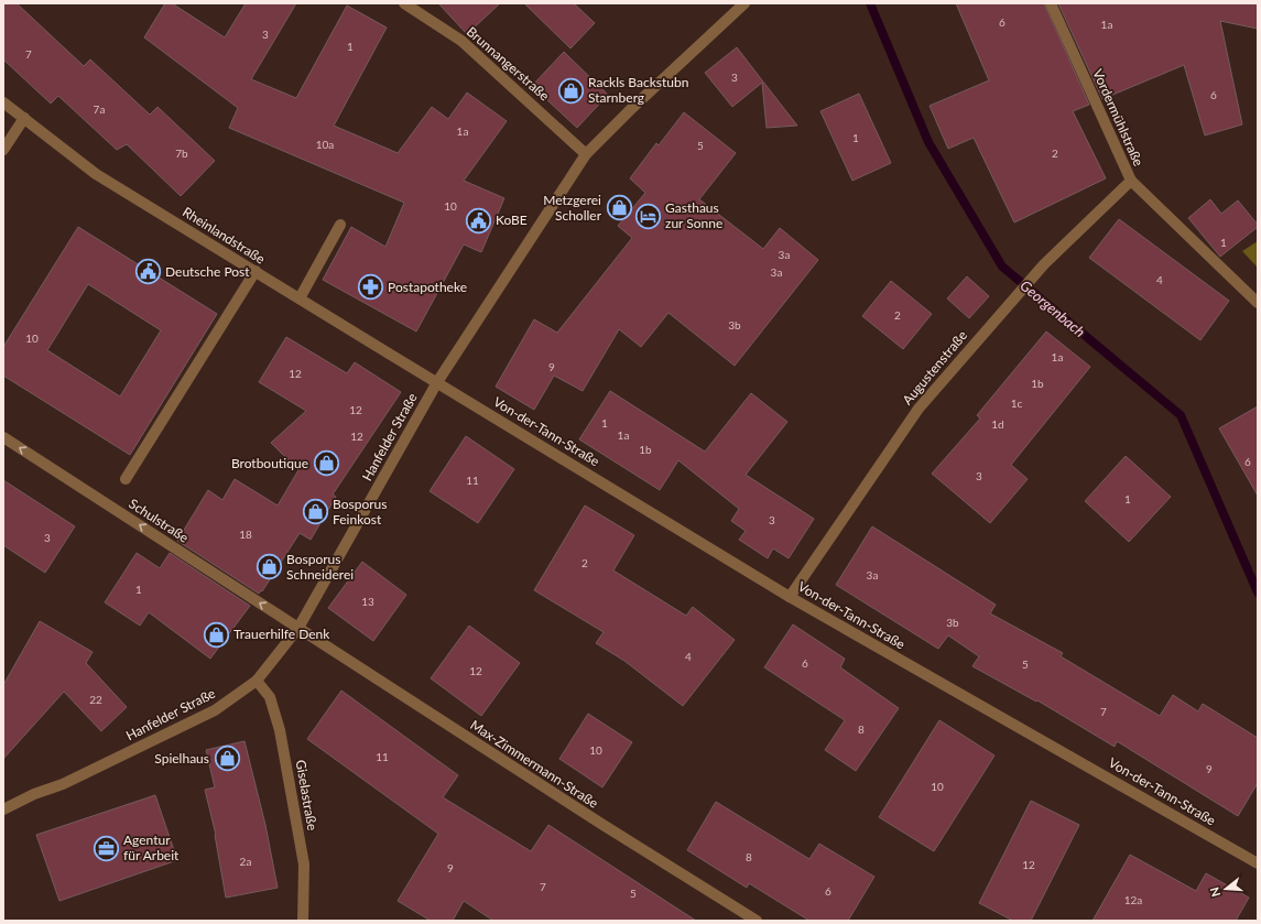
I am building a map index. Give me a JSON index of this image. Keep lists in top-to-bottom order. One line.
{"streets":{"street":["Brunnangerstraße","Vordermühlstraße","Rheinlandstraße","Augustenstraße","Von-der-Tann-Straße","Hanfelder Straße","Schulstraße","Max-Zimmermann-Straße","Giselastraße"]},"crossings":[["Brunnangerstraße","Hanfelder Straße"],["Vordermühlstraße","Augustenstraße"],["Rheinlandstraße","Von-der-Tann-Straße"],["Rheinlandstraße","Hanfelder Straße"],["Augustenstraße","Von-der-Tann-Straße"],["Von-der-Tann-Straße","Hanfelder Straße"],["Hanfelder Straße","Schulstraße"],["Hanfelder Straße","Max-Zimmermann-Straße"],["Hanfelder Straße","Giselastraße"],["Schulstraße","Max-Zimmermann-Straße"]],"one_way":["Schulstraße"],"water":["Georgenbach"],"places":{"shop":["Rackls Backstubn Starnberg","Metzgerei Scholler","Brotboutique","Bosporus Feinkost","Bosporus Schneiderei","Trauerhilfe Denk","Spielhaus"],"hotel":["Gasthaus zur Sonne"],"public building":["KoBE","Deutsche Post"],"pharmacy":["Postapotheke"],"office":["Agentur für Arbeit"]},"house_numbers":["6","1a","3","1","7","3","6","7a","1a","1","10a","5","7b","2","10","1","3a","3a","4","2","3b","10","1a","9","12","1b","1c","12","1","1d","1a","12","1b","6","3","11","1","3","18","3","2","3a","1","13","3b","4","6","5","12","22","7","8","10","11","9","10","8","2a","12","9","7","6","5","12a"],"north":"left"}
